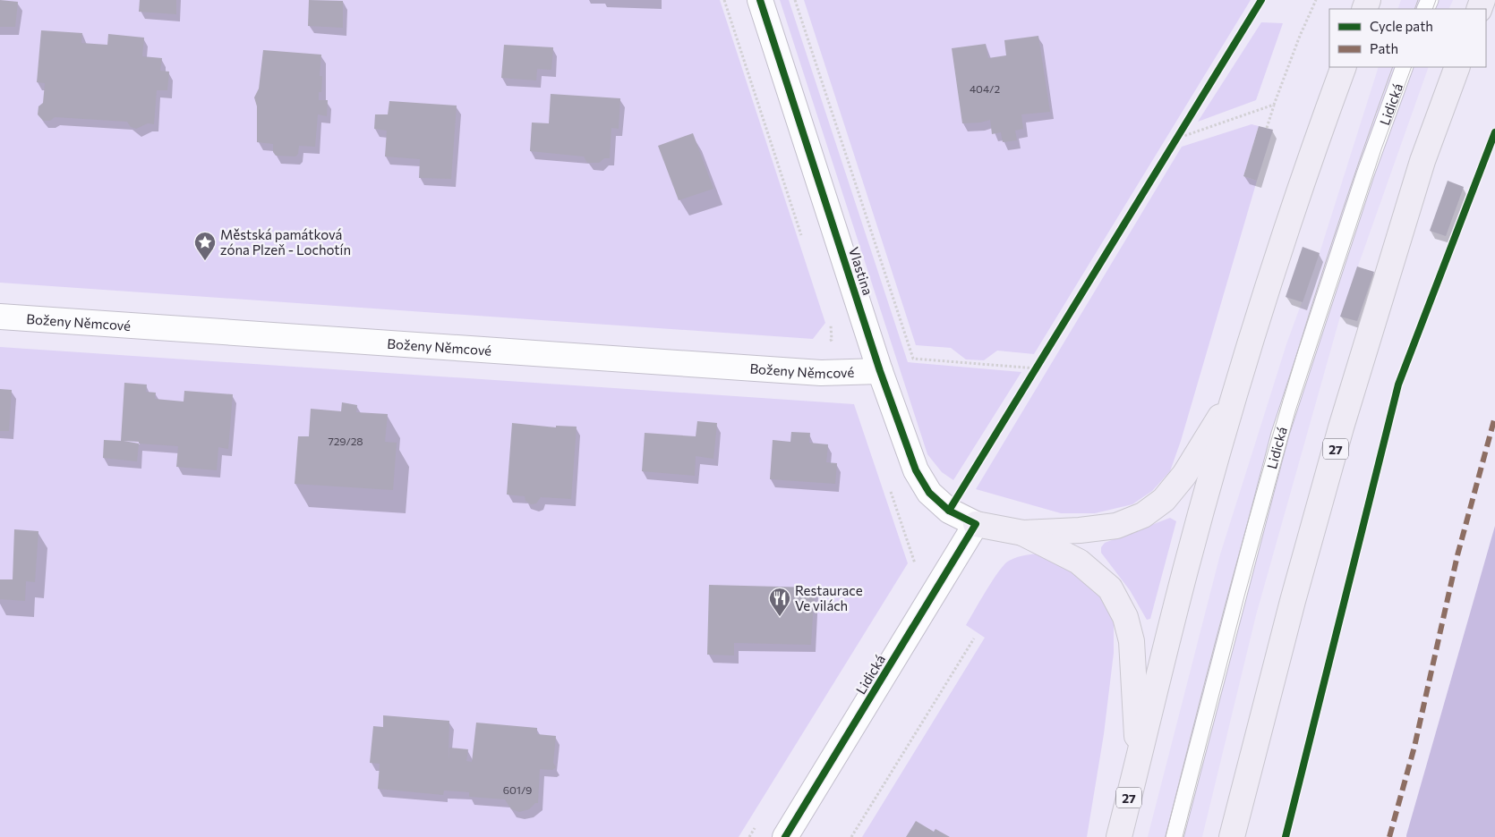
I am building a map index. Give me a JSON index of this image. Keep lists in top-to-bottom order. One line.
{"streets":{"main road":["27"],"street":["Lidická","Vlastina","Boženy Němcové"]},"crossings":[["Lidická","Vlastina"],["Vlastina","Boženy Němcové"]],"places":{"place":["Městská památková zóna Plzeň - Lochotín"],"restaurant":["Restaurace Ve vilách"]},"house_numbers":["404/2","729/28","601/9"],"legend":["Cycle path","Path"]}
